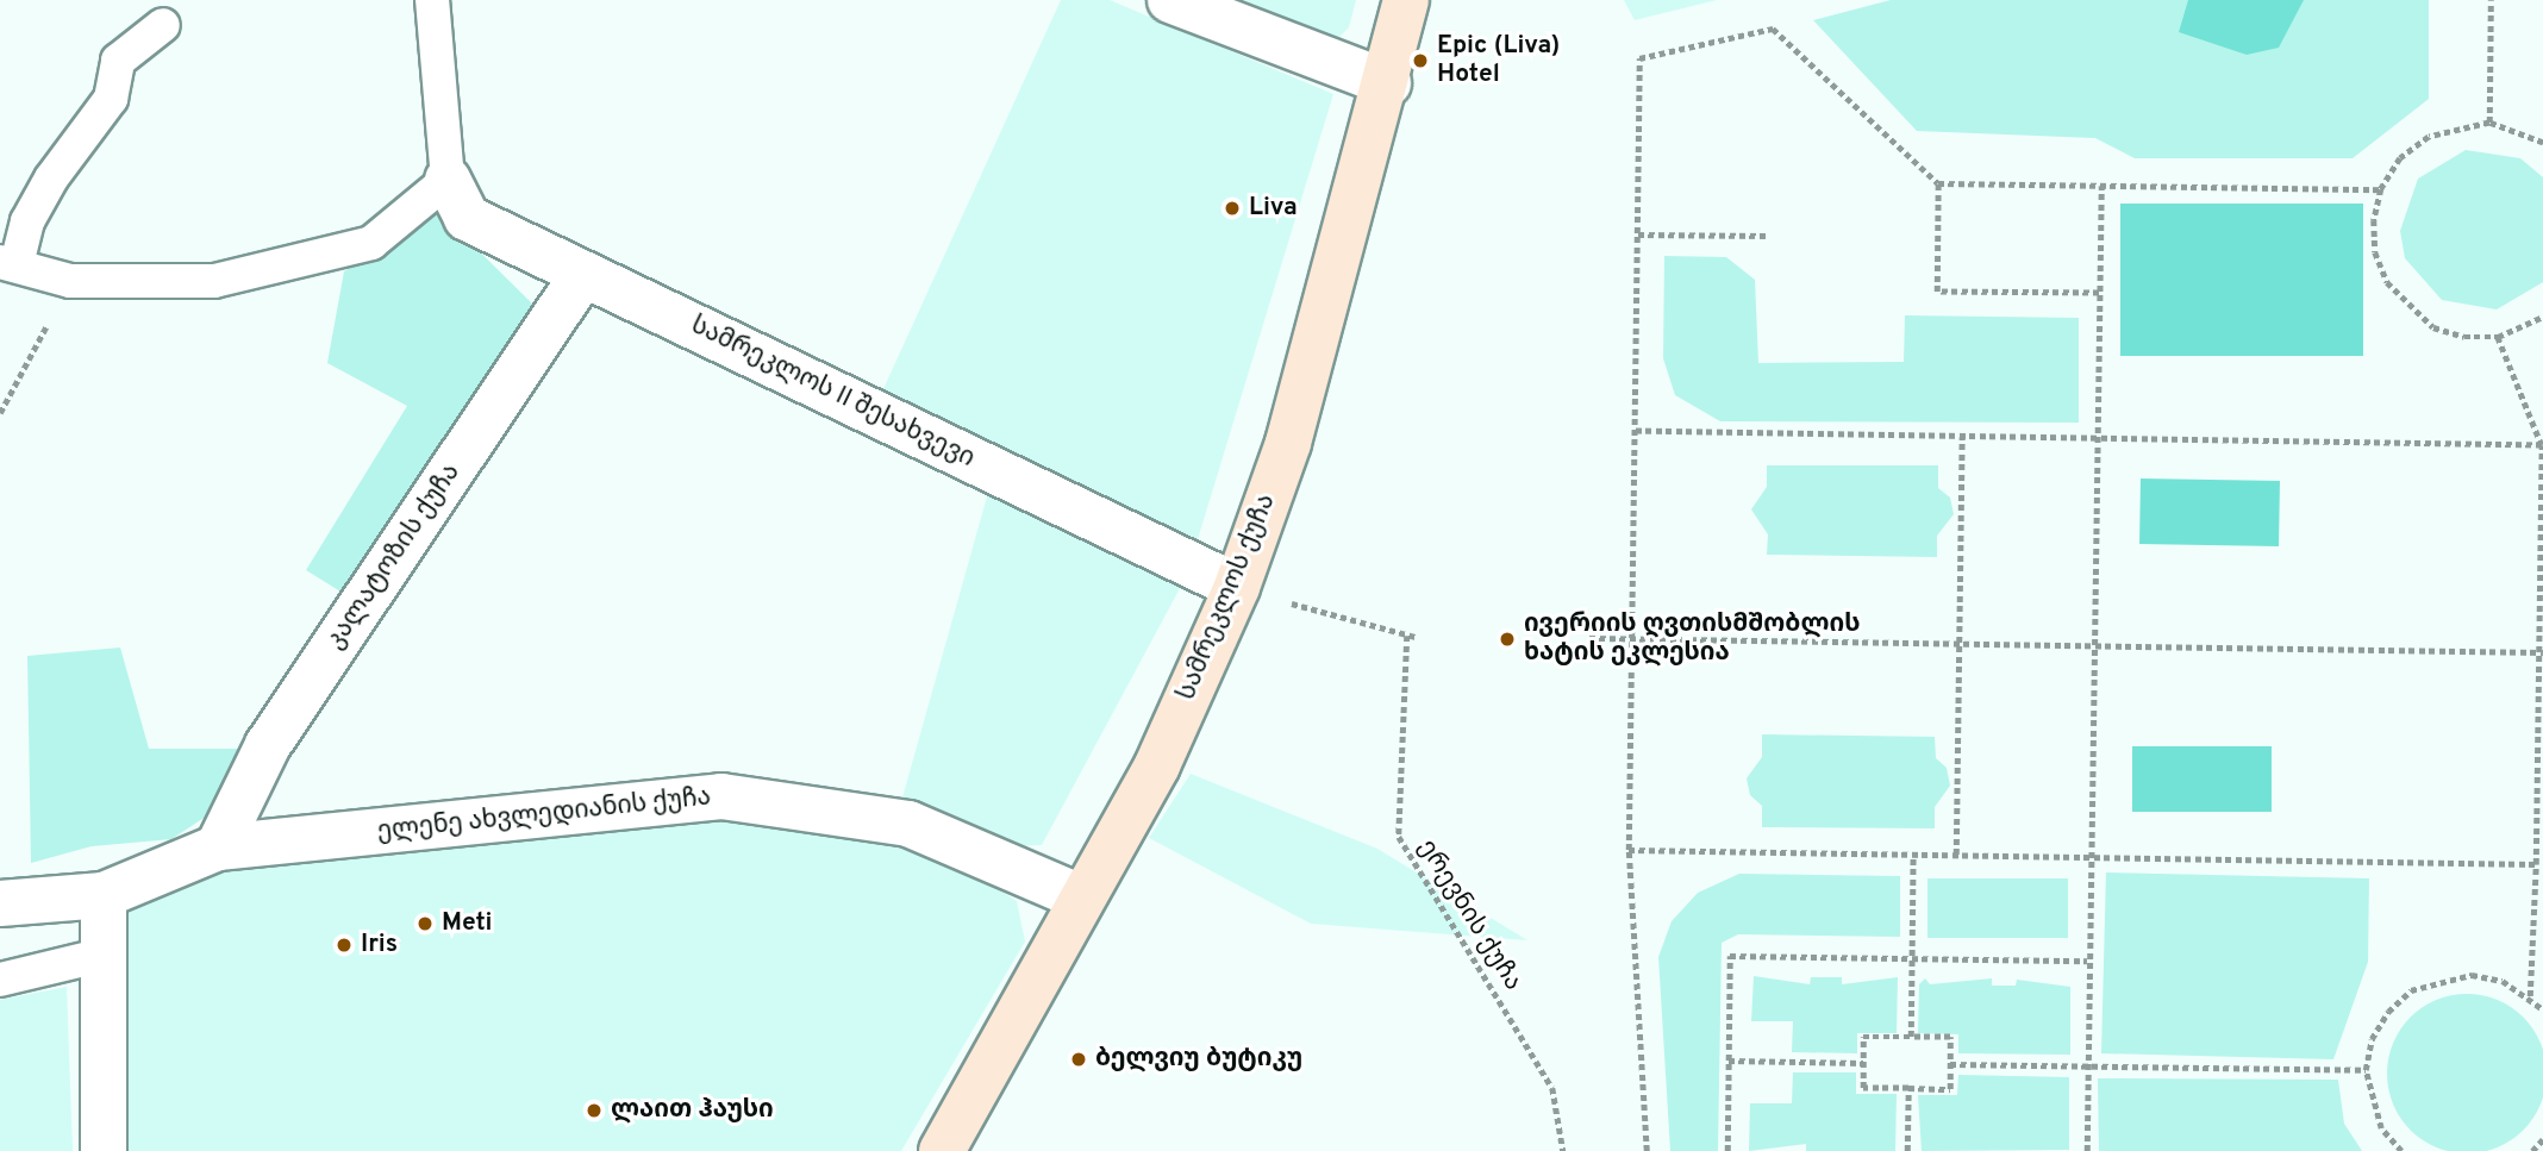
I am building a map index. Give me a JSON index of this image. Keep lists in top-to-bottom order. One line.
{"streets":{"street":["სამრეკლოს II შესახვევი","კალატოზის ქუჩა","სამრეკლოს ქუჩა","ელენე ახვლედიანის ქუჩა"],"path":["ერევნის ქუჩა"]},"crossings":[["სამრეკლოს II შესახვევი","კალატოზის ქუჩა"],["სამრეკლოს II შესახვევი","სამრეკლოს ქუჩა"],["კალატოზის ქუჩა","ელენე ახვლედიანის ქუჩა"],["სამრეკლოს ქუჩა","ელენე ახვლედიანის ქუჩა"]],"places":["Epic (Liva) Hotel","Liva","ივერიის ღვთისმშობლის ხატის ეკლესია","Meti","Iris","ბელვიუ ბუტიკუ","ლაით ჰაუსი"]}
